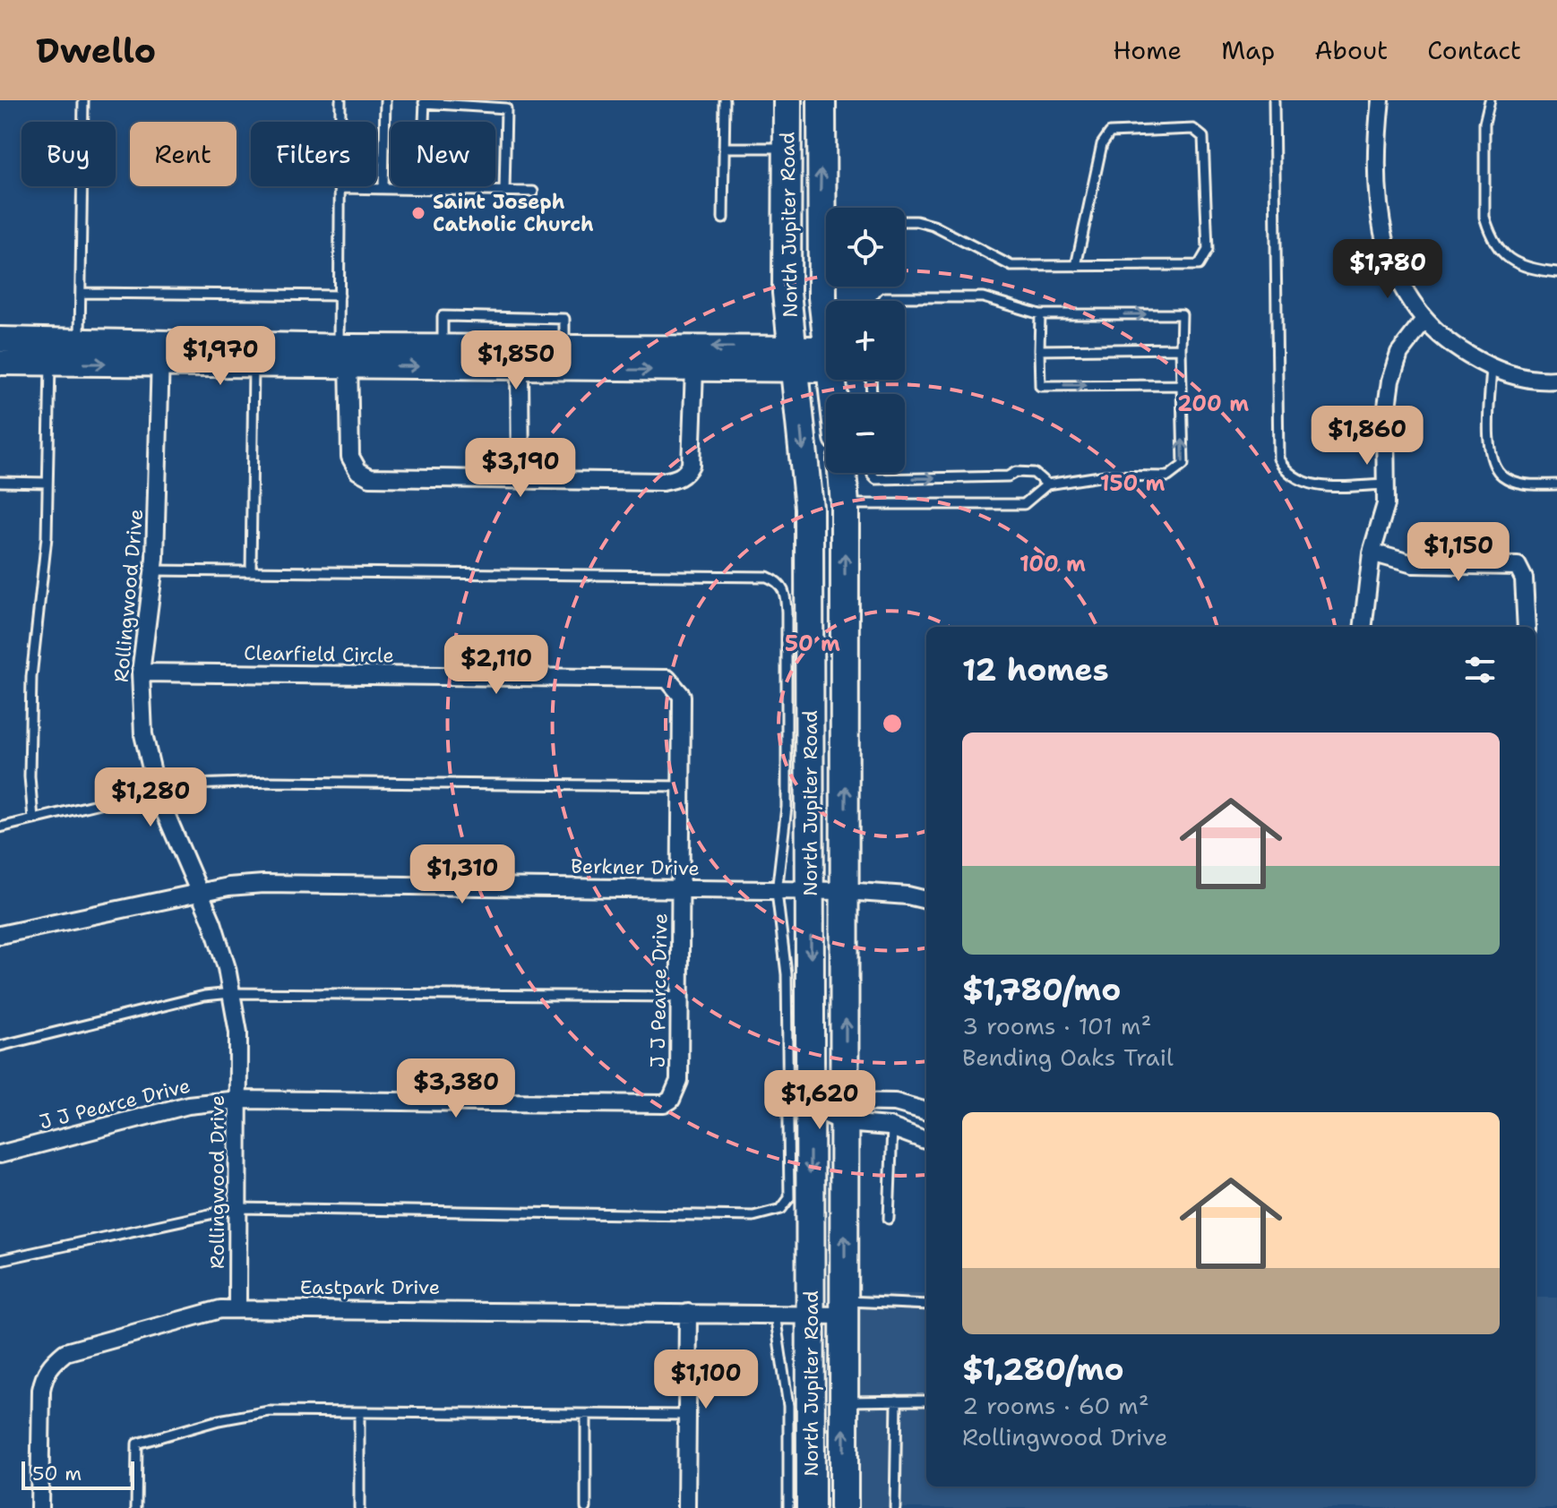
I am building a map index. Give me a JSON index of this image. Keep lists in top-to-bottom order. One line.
{"streets":{"main road":["North Jupiter Road"],"street":["Rollingwood Drive","Clearfield Circle","Berkner Drive","J J Pearce Drive","Eastpark Drive"]},"crossings":[["North Jupiter Road","Berkner Drive"],["North Jupiter Road","Eastpark Drive"],["Rollingwood Drive","Clearfield Circle"],["Rollingwood Drive","Berkner Drive"],["Rollingwood Drive","J J Pearce Drive"],["Rollingwood Drive","Eastpark Drive"],["Clearfield Circle","Berkner Drive"],["Clearfield Circle","J J Pearce Drive"],["Berkner Drive","J J Pearce Drive"]],"places":["Saint Joseph Catholic Church"],"scale_bar":"50 m","page":{"header":"Dwello","nav":["Home","Map","About","Contact"],"chip":["Buy","Rent","Filters","New"],"map_buttons":["+","−"],"price":["$1,780","$1,970","$1,850","$1,860","$3,190","$1,150","$2,110","$1,280","$1,310","$3,380","$1,620","$1,100"],"heading":"12 homes","list":[{"name":"$1,780/mo","note":"3 rooms · 101 m² · Bending Oaks Trail"},{"name":"$1,280/mo","note":"2 rooms · 60 m² · Rollingwood Drive"}],"scale":"50 m"},"rings":["200 m","150 m","100 m","50 m"]}
